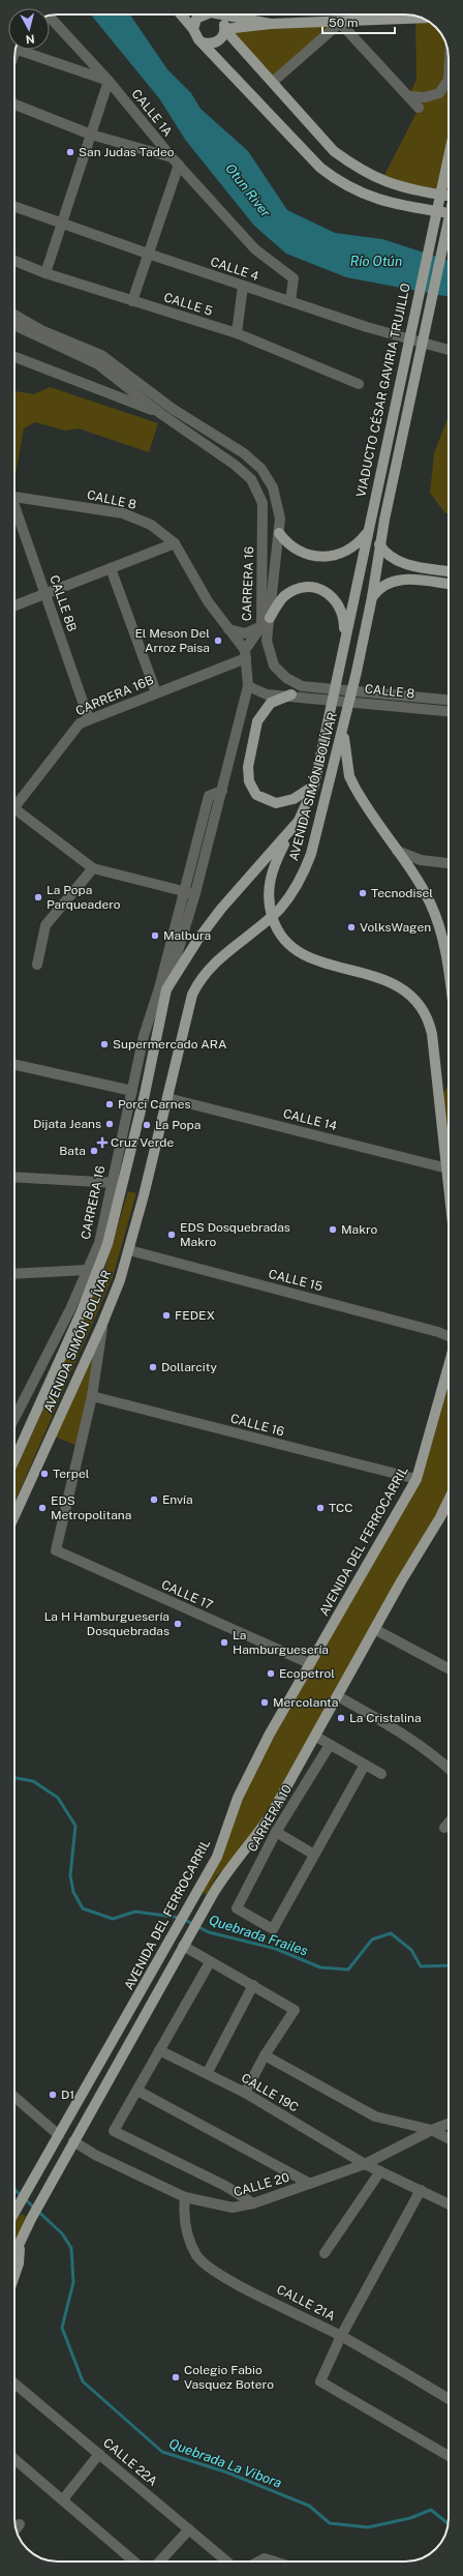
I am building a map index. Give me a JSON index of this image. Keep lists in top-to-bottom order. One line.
{"streets":{"main road":["VIADUCTO CÉSAR GAVIRIA TRUJILLO","AVENIDA SIMÓN BOLÍVAR","AVENIDA DEL FERROCARRIL"],"street":["CALLE 1A","CALLE 4","CALLE 5","CALLE 8","CARRERA 16","CALLE 8B","CARRERA 16B","CALLE 14","CALLE 15","CALLE 16","CALLE 17","CARRERA 10","CALLE 19C","CALLE 20","CALLE 21A","CALLE 22A"]},"crossings":[["CALLE 1A","CALLE 4"],["VIADUCTO CÉSAR GAVIRIA TRUJILLO","AVENIDA SIMÓN BOLÍVAR"],["CALLE 8","CARRERA 16"],["CALLE 8","CARRERA 16B"],["CARRERA 16","CARRERA 16B"],["CARRERA 16","AVENIDA SIMÓN BOLÍVAR"],["CALLE 8B","CARRERA 16B"],["AVENIDA SIMÓN BOLÍVAR","CALLE 14"],["AVENIDA SIMÓN BOLÍVAR","CALLE 15"],["CALLE 16","AVENIDA DEL FERROCARRIL"],["CALLE 16","CALLE 17"],["AVENIDA DEL FERROCARRIL","CALLE 17"],["CALLE 19C","CALLE 20"],["CALLE 20","CALLE 21A"]],"water":["Otun River","Río Otún","Quebrada Frailes","Quebrada La Vibora"],"places":{"other":["San Judas Tadeo","El Meson Del Arroz Paisa","Tecnodisel","La Popa Parqueadero","VolksWagen","Malbura","Supermercado ARA","Porci Carnes","Dijata Jeans","La Popa","Bata","Makro","EDS Dosquebradas Makro","FEDEX","Dollarcity","Terpel","Envía","EDS Metropolitana","TCC","La H Hamburguesería Dosquebradas","La Hamburguesería","Ecopetrol","Mercolanta","La Cristalina","D1","Colegio Fabio Vasquez Botero"],"health":["Cruz Verde"]},"scale_bar":"50 m","north":"bottom"}
